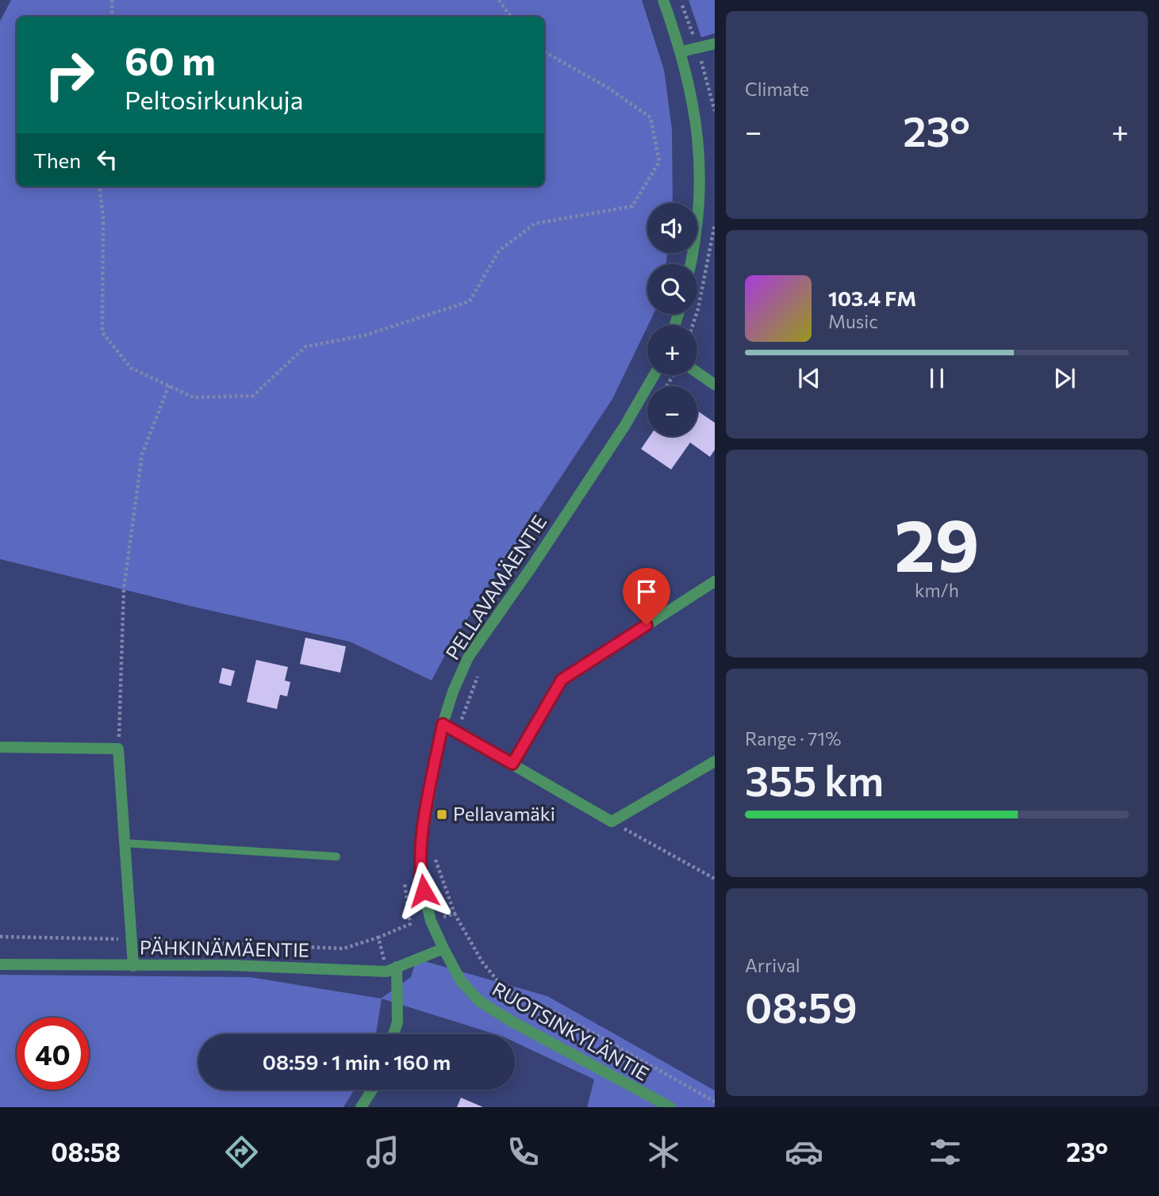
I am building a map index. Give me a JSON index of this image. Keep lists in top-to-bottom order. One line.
{"streets":{"street":["PELLAVAMÄENTIE","PÄHKINÄMÄENTIE","RUOTSINKYLÄNTIE"]},"crossings":[["PELLAVAMÄENTIE","PÄHKINÄMÄENTIE"],["PELLAVAMÄENTIE","RUOTSINKYLÄNTIE"],["PÄHKINÄMÄENTIE","RUOTSINKYLÄNTIE"]],"places":{"transit":["Pellavamäki"]},"page":{"tile":["Climate",["29","km/h"],["Range · 71%","355 km"],["Arrival","08:59"]],"turn":["60 m","Peltosirkunkuja"],"heat":["−","23°","+"],"then":"Then","map_buttons":["+","−"],"song":["103.4 FM","Music"],"limit":"40","trip":"08:59 · 1 min · 160 m","tabs":["08:58","23°"]}}
